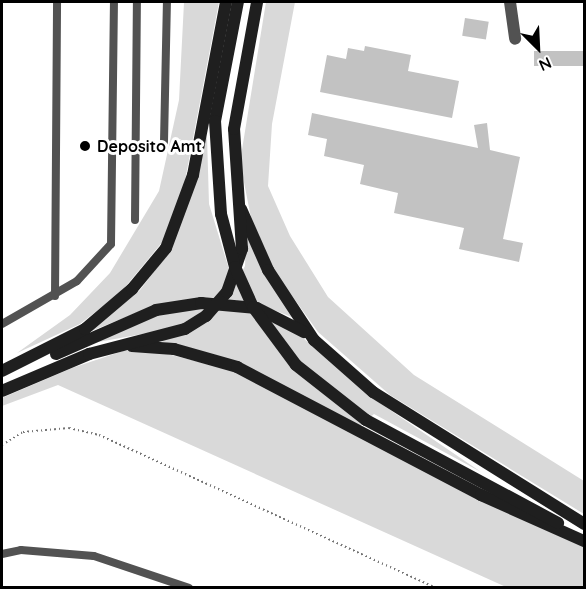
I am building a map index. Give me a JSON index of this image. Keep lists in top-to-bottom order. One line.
{"places":["Deposito Amt"],"north":"bottom right"}
